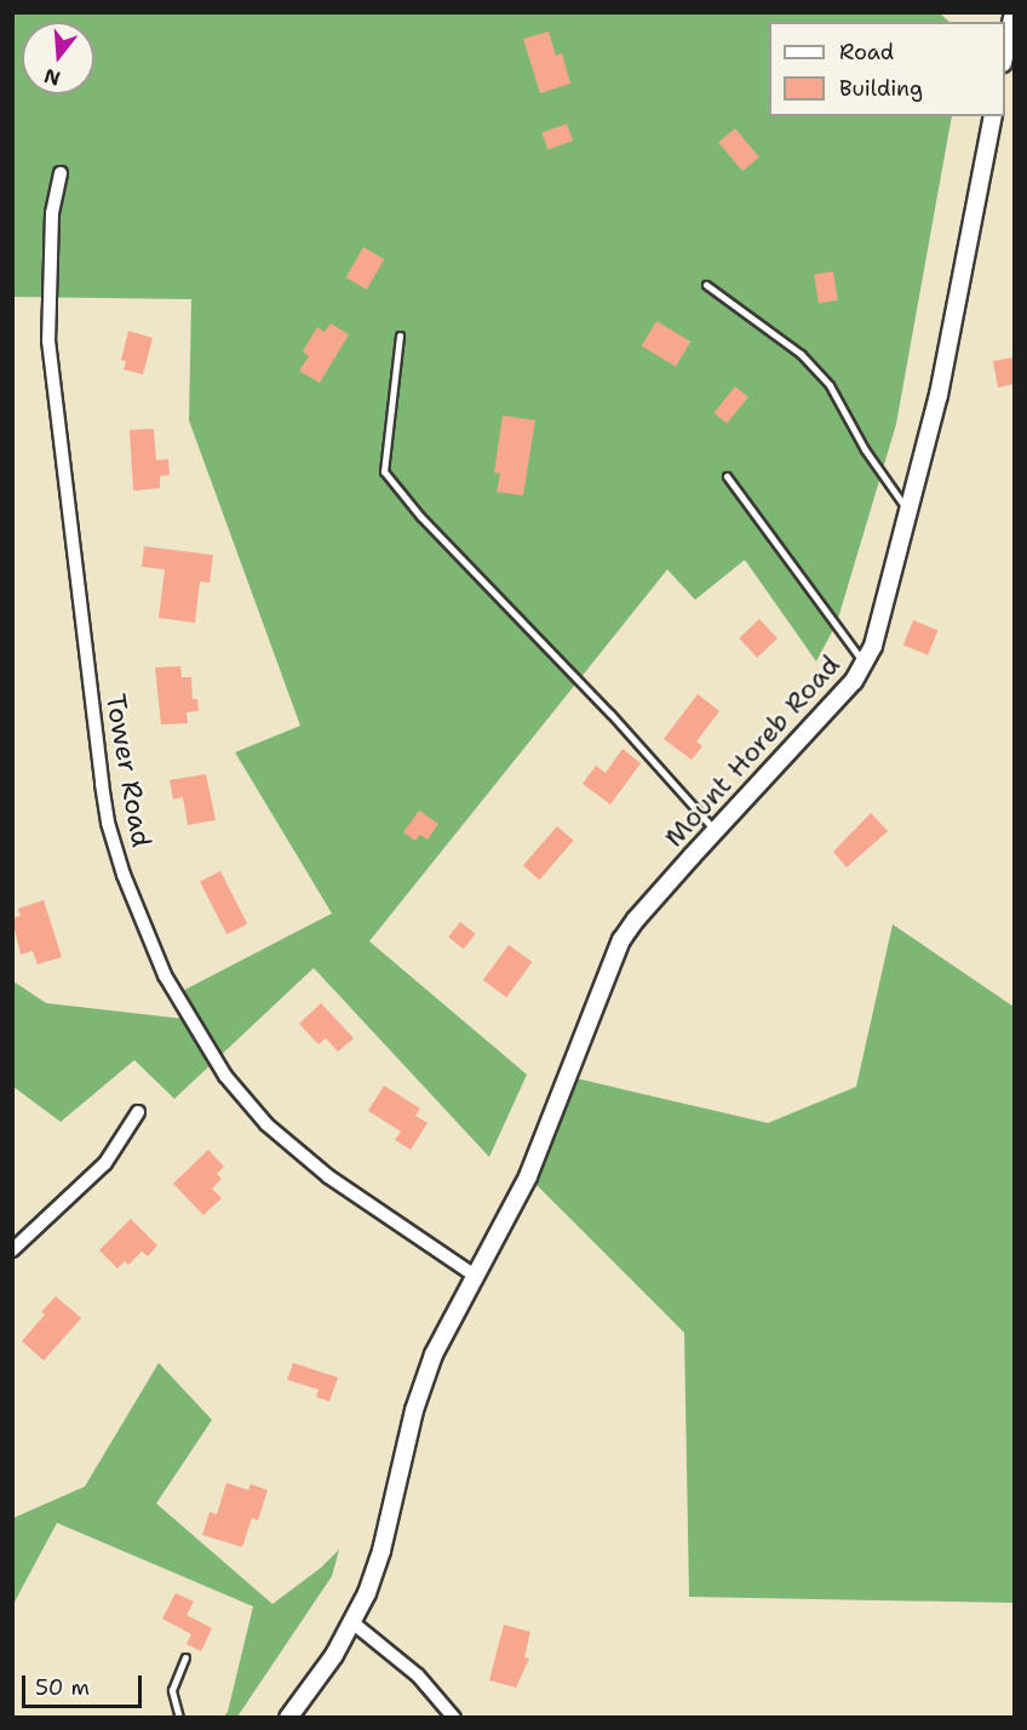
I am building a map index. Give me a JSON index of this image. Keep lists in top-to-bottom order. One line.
{"streets":{"street":["Mount Horeb Road","Tower Road"]},"crossings":[["Mount Horeb Road","Tower Road"]],"legend":["Road","Building"],"scale_bar":"50 m","north":"bottom"}
